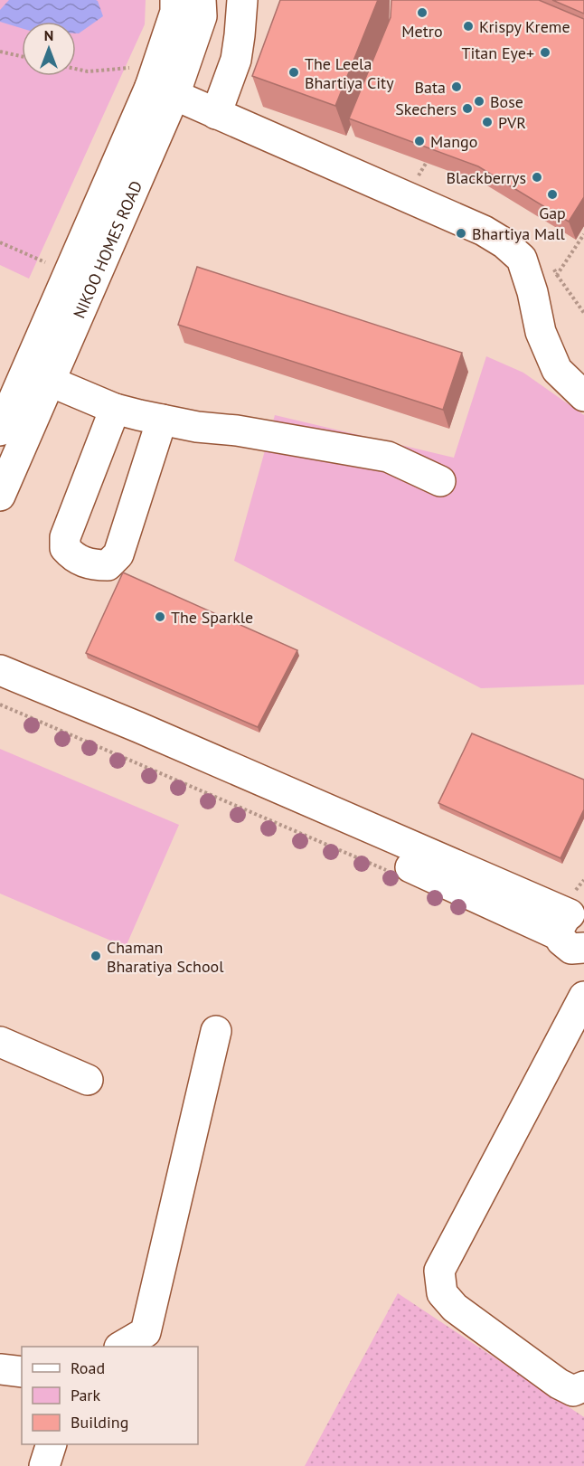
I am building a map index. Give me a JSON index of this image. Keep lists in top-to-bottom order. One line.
{"streets":{"street":["NIKOO HOMES ROAD"]},"places":["Metro","Krispy Kreme","Titan Eye+","The Leela Bhartiya City","Bata","Bose","Skechers","PVR","Mango","Blackberrys","Gap","Bhartiya Mall","The Sparkle","Chaman Bharatiya School"],"legend":["Road","Park","Building"],"north":"top"}
